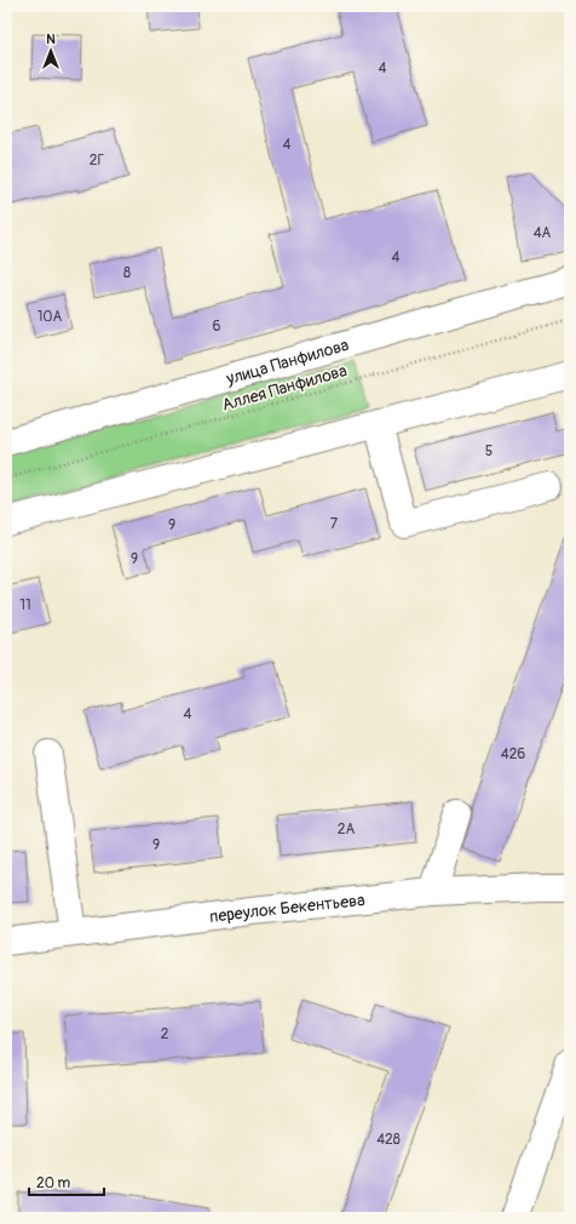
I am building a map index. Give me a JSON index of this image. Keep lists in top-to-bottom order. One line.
{"streets":{"street":["улица Панфилова","переулок Бекентьева"],"path":["Аллея Панфилова"]},"house_numbers":["4","4","2Г","4А","4","8","10А","6","5","7","9","9","11","4","426","2А","9","2","428"],"scale_bar":"20 m","north":"top"}
